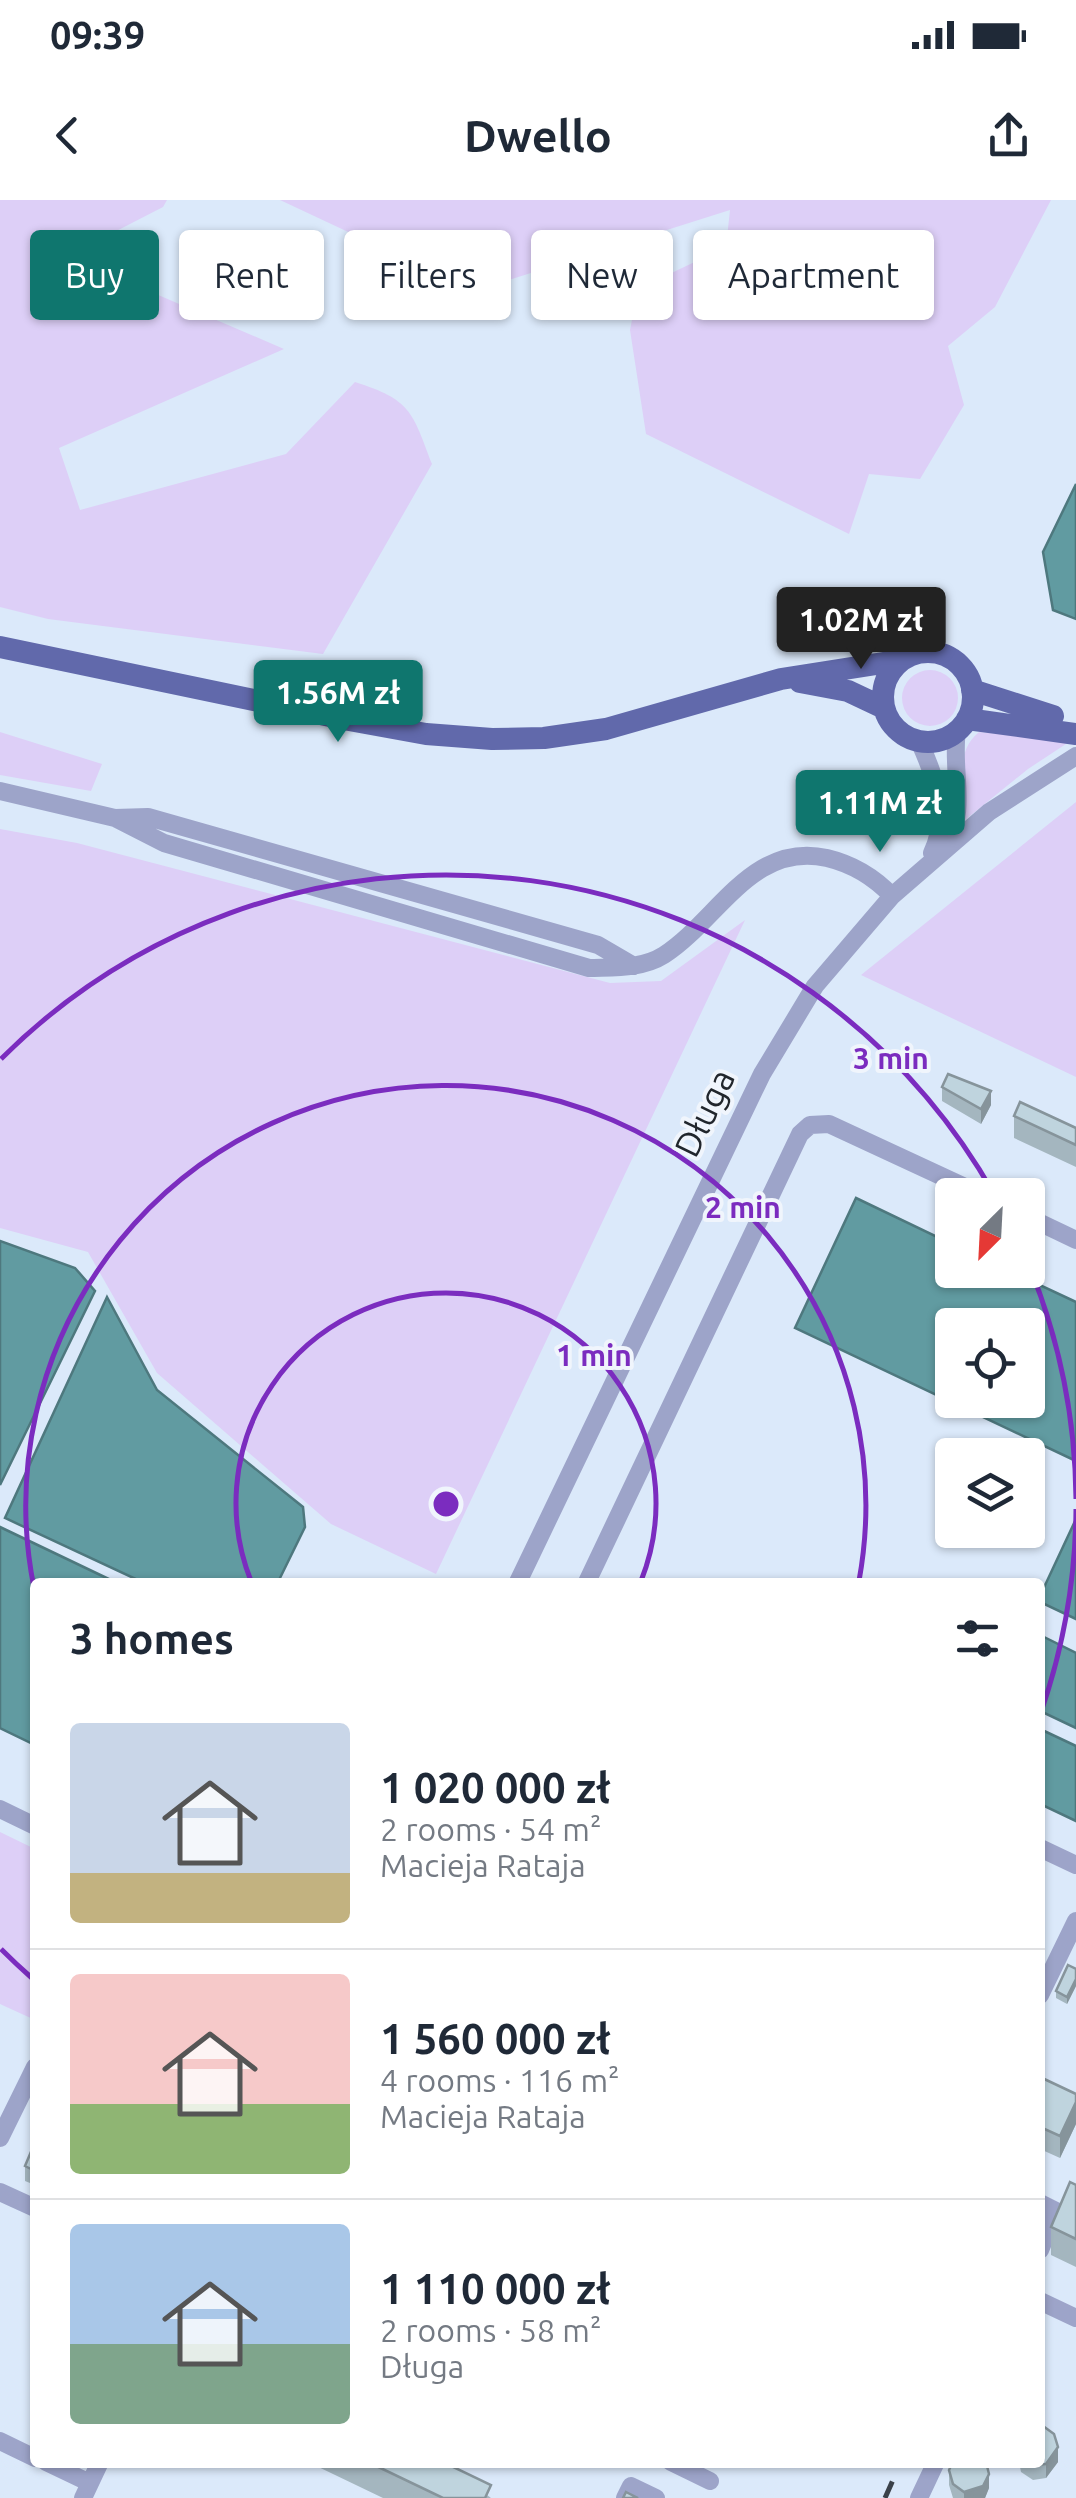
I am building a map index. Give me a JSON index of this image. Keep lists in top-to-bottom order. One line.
{"streets":{"street":["Długa"]},"north":"bottom left","page":{"status":"09:39","header":"Dwello","chip":["Buy","Rent","Filters","New","Apartment"],"price":["1.02M zł","1.56M zł","1.11M zł"],"heading":"3 homes","list":[{"name":"1 020 000 zł","note":"2 rooms · 54 m² · Macieja Rataja"},{"name":"1 560 000 zł","note":"4 rooms · 116 m² · Macieja Rataja"},{"name":"1 110 000 zł","note":"2 rooms · 58 m² · Długa"}]},"rings":["3 min","2 min","1 min"]}
